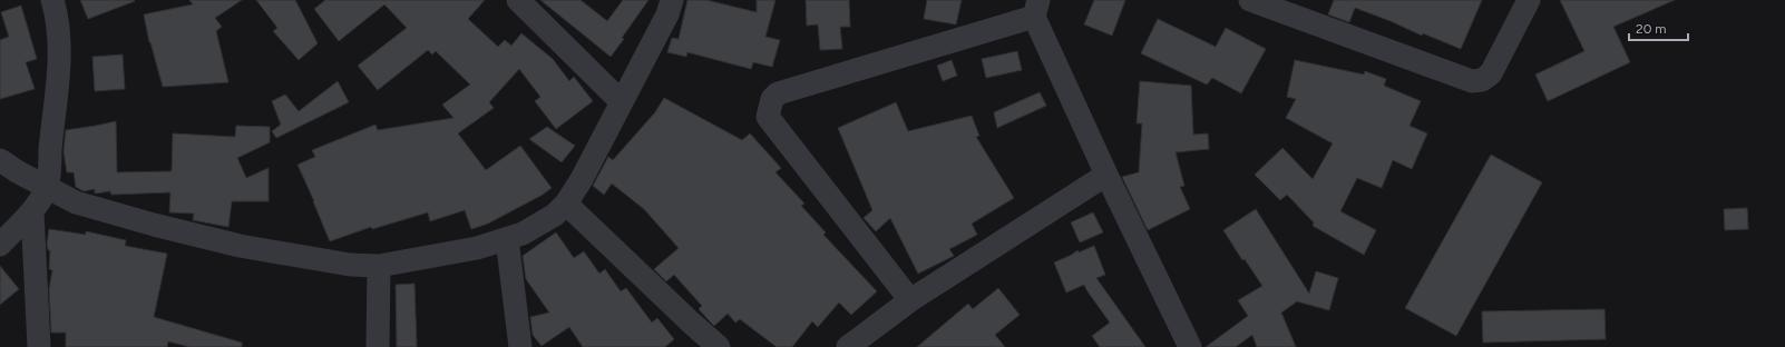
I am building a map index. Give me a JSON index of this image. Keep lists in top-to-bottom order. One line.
{"scale_bar":"20 m"}
